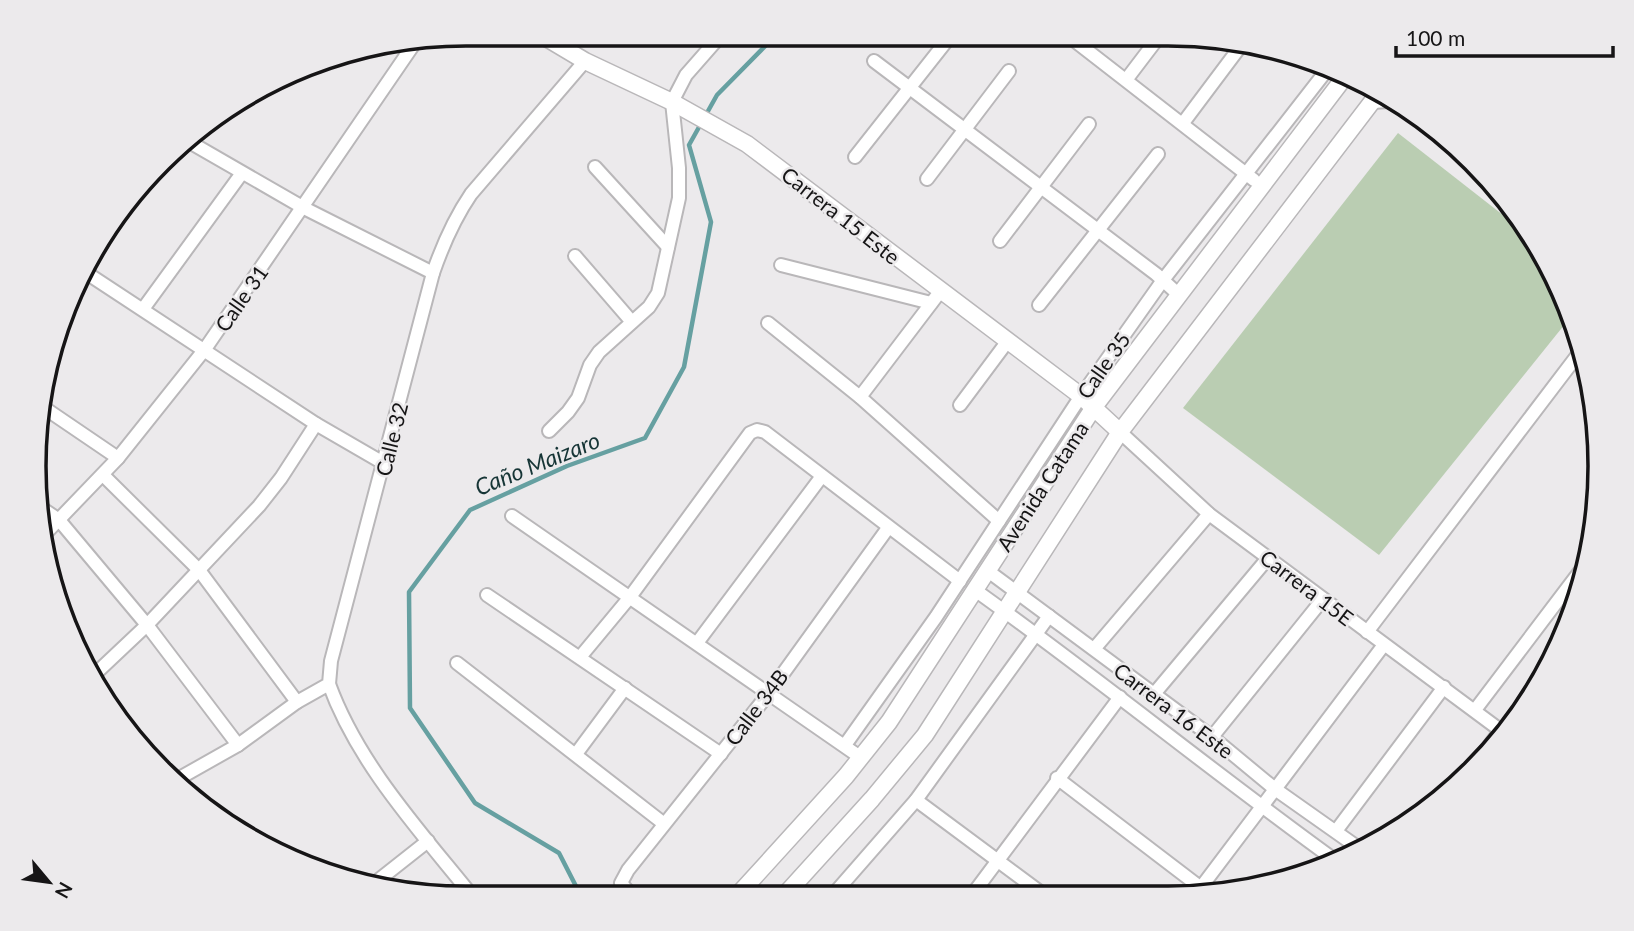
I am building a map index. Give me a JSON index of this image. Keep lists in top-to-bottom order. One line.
{"streets":{"main road":["Carrera 15 Este","Avenida Catama"],"street":["Calle 31","Calle 35","Calle 32","Carrera 15E","Calle 34B","Carrera 16 Este"]},"crossings":[["Carrera 15 Este","Calle 35"],["Carrera 15 Este","Calle 32"],["Carrera 15 Este","Avenida Catama"],["Carrera 15 Este","Carrera 15E"],["Calle 35","Avenida Catama"],["Avenida Catama","Carrera 15E"],["Avenida Catama","Carrera 16 Este"]],"water":["Caño Maizaro"],"scale_bar":"100 m","north":"bottom right"}
